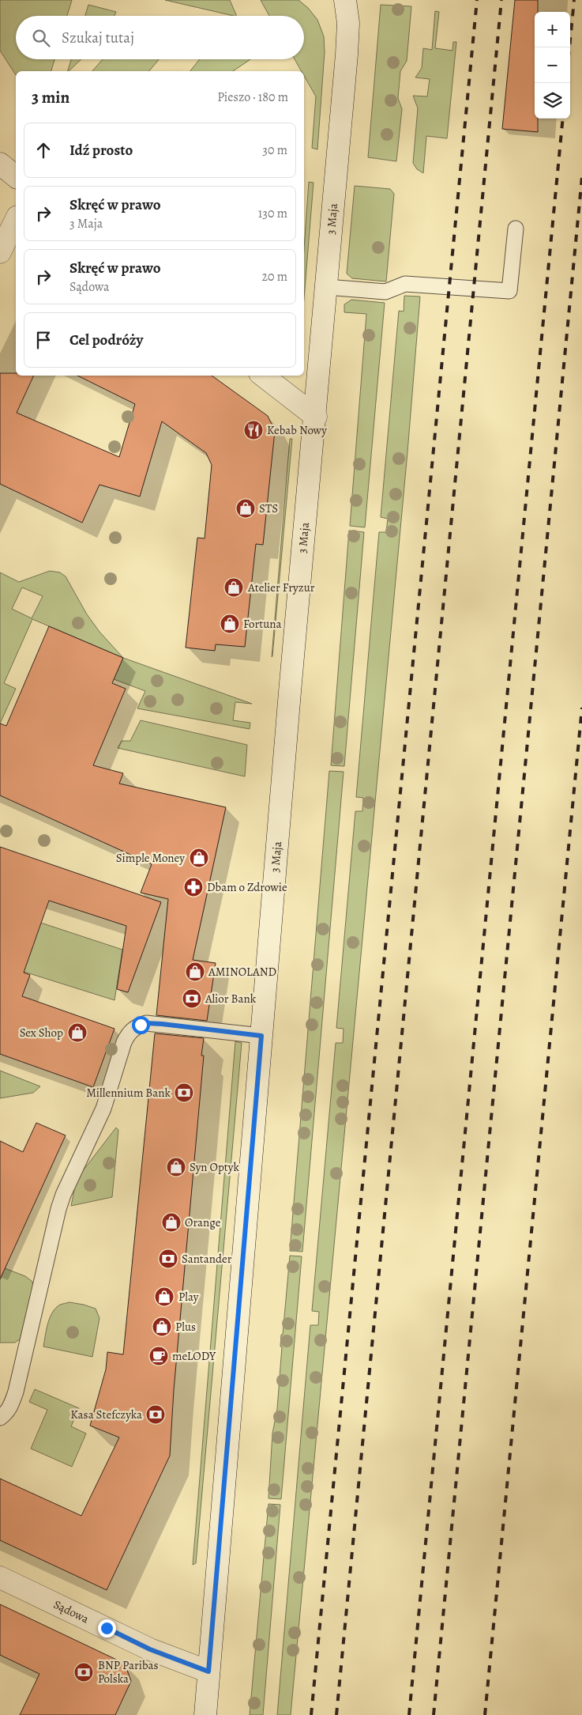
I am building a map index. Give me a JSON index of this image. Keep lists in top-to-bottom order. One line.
{"streets":{"street":["3 Maja","Sądowa"]},"crossings":[["3 Maja","Sądowa"]],"places":{"restaurant":["Kebab Nowy"],"shop":["STS","Atelier Fryzur","Fortuna","Simple Money","AMINOLAND","Sex Shop","Syn Optyk","Orange","Play","Plus"],"pharmacy":["Dbam o Zdrowie"],"bank":["Alior Bank","Millennium Bank","Santander","Kasa Stefczyka","BNP Paribas Polska"],"cafe":["meLODY"]},"page":{"map_buttons":["+","−"],"search":"Szukaj tutaj","heading":["3 min","Pieszo · 180 m"],"list":[["Idź prosto","30 m"],["Skręć w prawo","3 Maja","130 m"],["Skręć w prawo","Sądowa","20 m"],"Cel podróży"]}}
